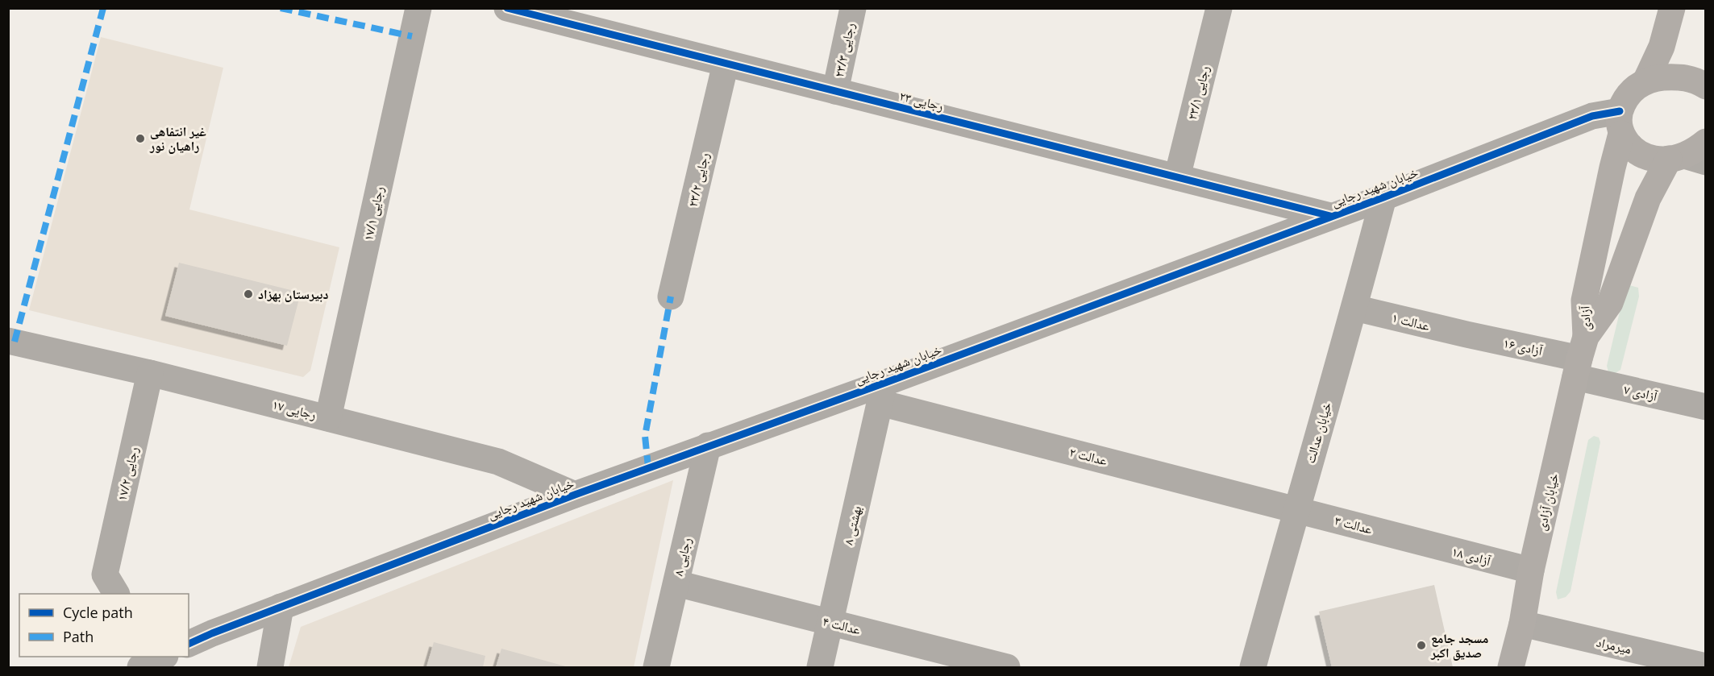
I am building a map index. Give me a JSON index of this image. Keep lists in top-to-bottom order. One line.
{"streets":{"main road":["آزادی","خیابان آزادی"],"street":["رجایی ۲۳/۳","رجایی ۲۳/۱","رجایی ۲۳","رجایی ۲۳/۲","خیابان شهید رجایی","رجایی ۱۷/۱","عدالت ۱","آزادی ۱۶","آزادی ۷","رجایی ۱۷","خیابان عدالت","عدالت ۲","رجایی ۱۷/۲","عدالت ۳","بهشتی ۸","آزادی ۱۸","رجایی ۸","عدالت ۴","میرمراد"]},"crossings":[["رجایی ۲۳/۳","رجایی ۲۳"],["رجایی ۲۳/۱","رجایی ۲۳"],["رجایی ۲۳","رجایی ۲۳/۲"],["رجایی ۲۳","خیابان شهید رجایی"],["خیابان شهید رجایی","آزادی"],["خیابان شهید رجایی","رجایی ۱۷"],["خیابان شهید رجایی","خیابان عدالت"],["خیابان شهید رجایی","عدالت ۲"],["خیابان شهید رجایی","بهشتی ۸"],["خیابان شهید رجایی","رجایی ۸"],["رجایی ۱۷/۱","رجایی ۱۷"],["آزادی","آزادی ۱۶"],["آزادی","آزادی ۷"],["آزادی","خیابان آزادی"],["عدالت ۱","آزادی ۱۶"],["عدالت ۱","خیابان عدالت"],["آزادی ۱۶","آزادی ۷"],["آزادی ۱۶","خیابان آزادی"],["آزادی ۷","خیابان آزادی"],["رجایی ۱۷","رجایی ۱۷/۲"],["خیابان عدالت","عدالت ۲"],["خیابان عدالت","عدالت ۳"],["عدالت ۲","عدالت ۳"],["عدالت ۲","بهشتی ۸"],["خیابان آزادی","آزادی ۱۸"],["خیابان آزادی","میرمراد"],["عدالت ۳","آزادی ۱۸"],["بهشتی ۸","عدالت ۴"],["رجایی ۸","عدالت ۴"]],"places":["غیر انتفاهی راهیان نور","دبیرستان بهزاد","مسجد جامع صدیق اکبر"],"legend":["Cycle path","Path"]}
